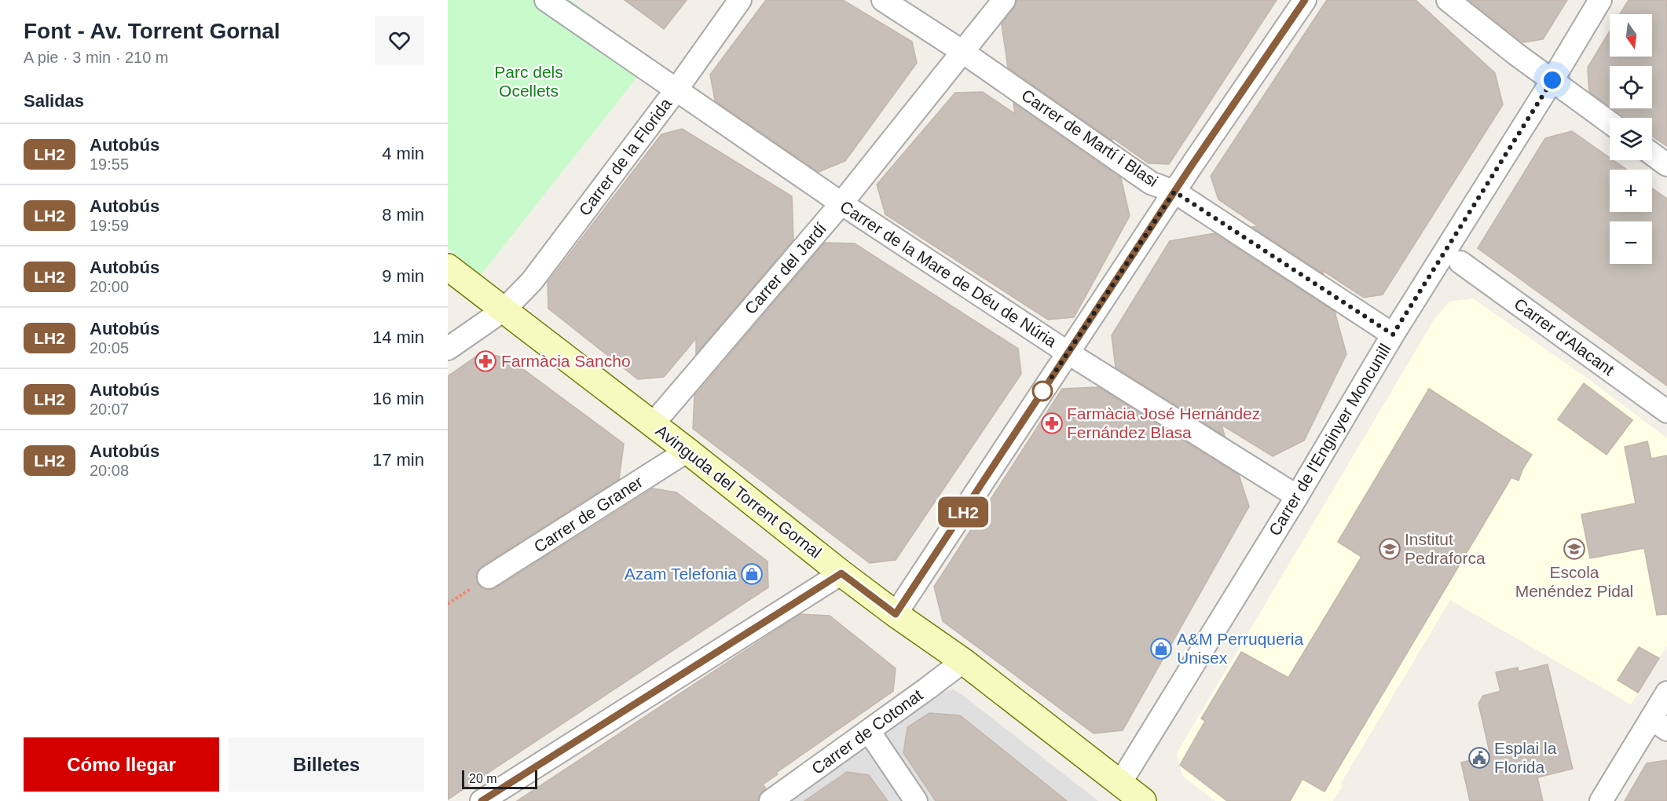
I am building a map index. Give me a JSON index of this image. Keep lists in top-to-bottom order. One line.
{"streets":{"street":["Carrer de Martí i Blasi","Carrer de la Florida","Carrer del Jardí","Carrer de la Mare de Déu de Núria","Carrer d'Alacant","Carrer de l'Enginyer Moncunill","Avinguda del Torrent Gornal","Carrer de Graner","Carrer de Cotonat"]},"crossings":[["Carrer de Martí i Blasi","Carrer del Jardí"],["Carrer de Martí i Blasi","Carrer de l'Enginyer Moncunill"],["Carrer de la Florida","Carrer de la Mare de Déu de Núria"],["Carrer de la Florida","Avinguda del Torrent Gornal"],["Carrer del Jardí","Carrer de la Mare de Déu de Núria"],["Carrer del Jardí","Avinguda del Torrent Gornal"],["Carrer de la Mare de Déu de Núria","Carrer de l'Enginyer Moncunill"],["Carrer de l'Enginyer Moncunill","Avinguda del Torrent Gornal"],["Avinguda del Torrent Gornal","Carrer de Graner"],["Avinguda del Torrent Gornal","Carrer de Cotonat"]],"parks":["Parc dels Ocellets"],"places":{"pharmacy":["Farmàcia Sancho","Farmàcia José Hernández Fernández Blasa"],"school or university":["Institut Pedraforca","Escola Menéndez Pidal"],"shop":["Azam Telefonia","A&M Perruqueria Unisex"],"public building":["Esplai la Florida"]},"lines":["bus line LH2"],"scale_bar":"20 m","north":"bottom","page":{"heading":[["Font - Av. Torrent Gornal","A pie · 3 min · 210 m"],"Salidas"],"on_map":"LH2","map_buttons":["+","−"],"list":[{"mark":"LH2","name":"Autobús","note":"19:55","value":"4 min"},{"mark":"LH2","name":"Autobús","note":"19:59","value":"8 min"},{"mark":"LH2","name":"Autobús","note":"20:00","value":"9 min"},{"mark":"LH2","name":"Autobús","note":"20:05","value":"14 min"},{"mark":"LH2","name":"Autobús","note":"20:07","value":"16 min"},{"mark":"LH2","name":"Autobús","note":"20:08","value":"17 min"}],"buttons":["Cómo llegar","Billetes"],"scale":"20 m"}}
